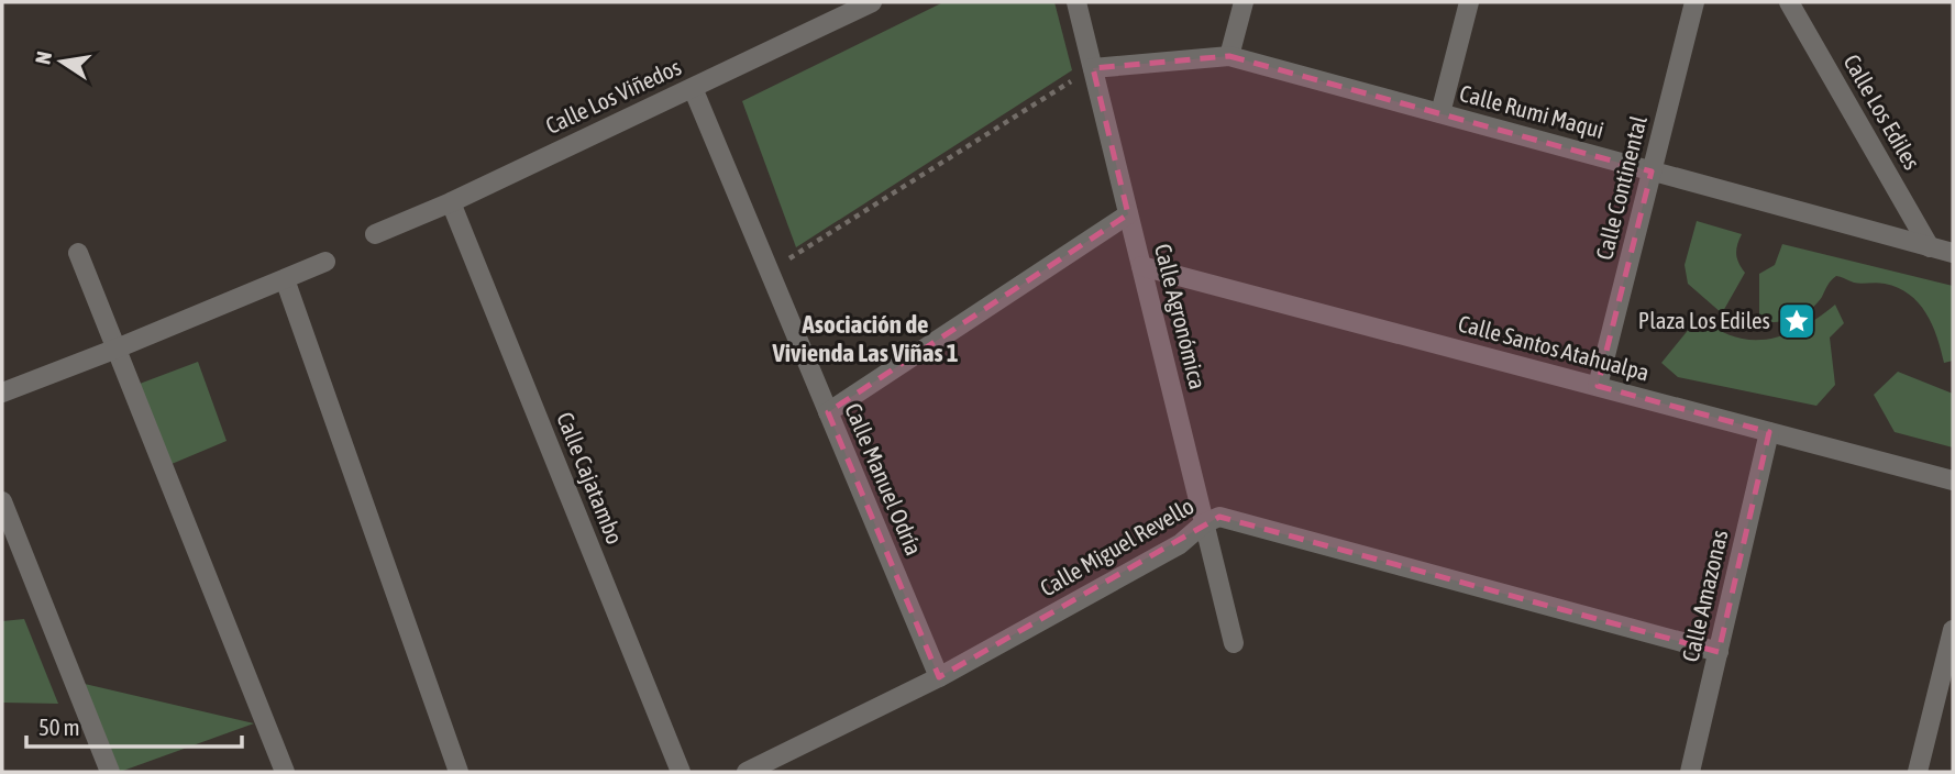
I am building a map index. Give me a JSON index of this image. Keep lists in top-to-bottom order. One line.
{"streets":{"street":["Calle Los Viñedos","Calle Rumi Maqui","Calle Los Ediles","Calle Continental","Calle Agronómica","Calle Santos Atahualpa","Calle Cajatambo","Calle Manuel Odría","Calle Miguel Revello","Calle Amazonas"]},"crossings":[["Calle Los Viñedos","Calle Cajatambo"],["Calle Los Viñedos","Calle Manuel Odría"],["Calle Rumi Maqui","Calle Los Ediles"],["Calle Rumi Maqui","Calle Continental"],["Calle Rumi Maqui","Calle Agronómica"],["Calle Continental","Calle Santos Atahualpa"],["Calle Agronómica","Calle Santos Atahualpa"],["Calle Agronómica","Calle Miguel Revello"],["Calle Santos Atahualpa","Calle Amazonas"],["Calle Manuel Odría","Calle Miguel Revello"],["Calle Miguel Revello","Calle Amazonas"]],"districts":["Asociación de Vivienda Las Viñas 1"],"places":{"place":["Plaza Los Ediles"]},"scale_bar":"50 m","north":"left"}
